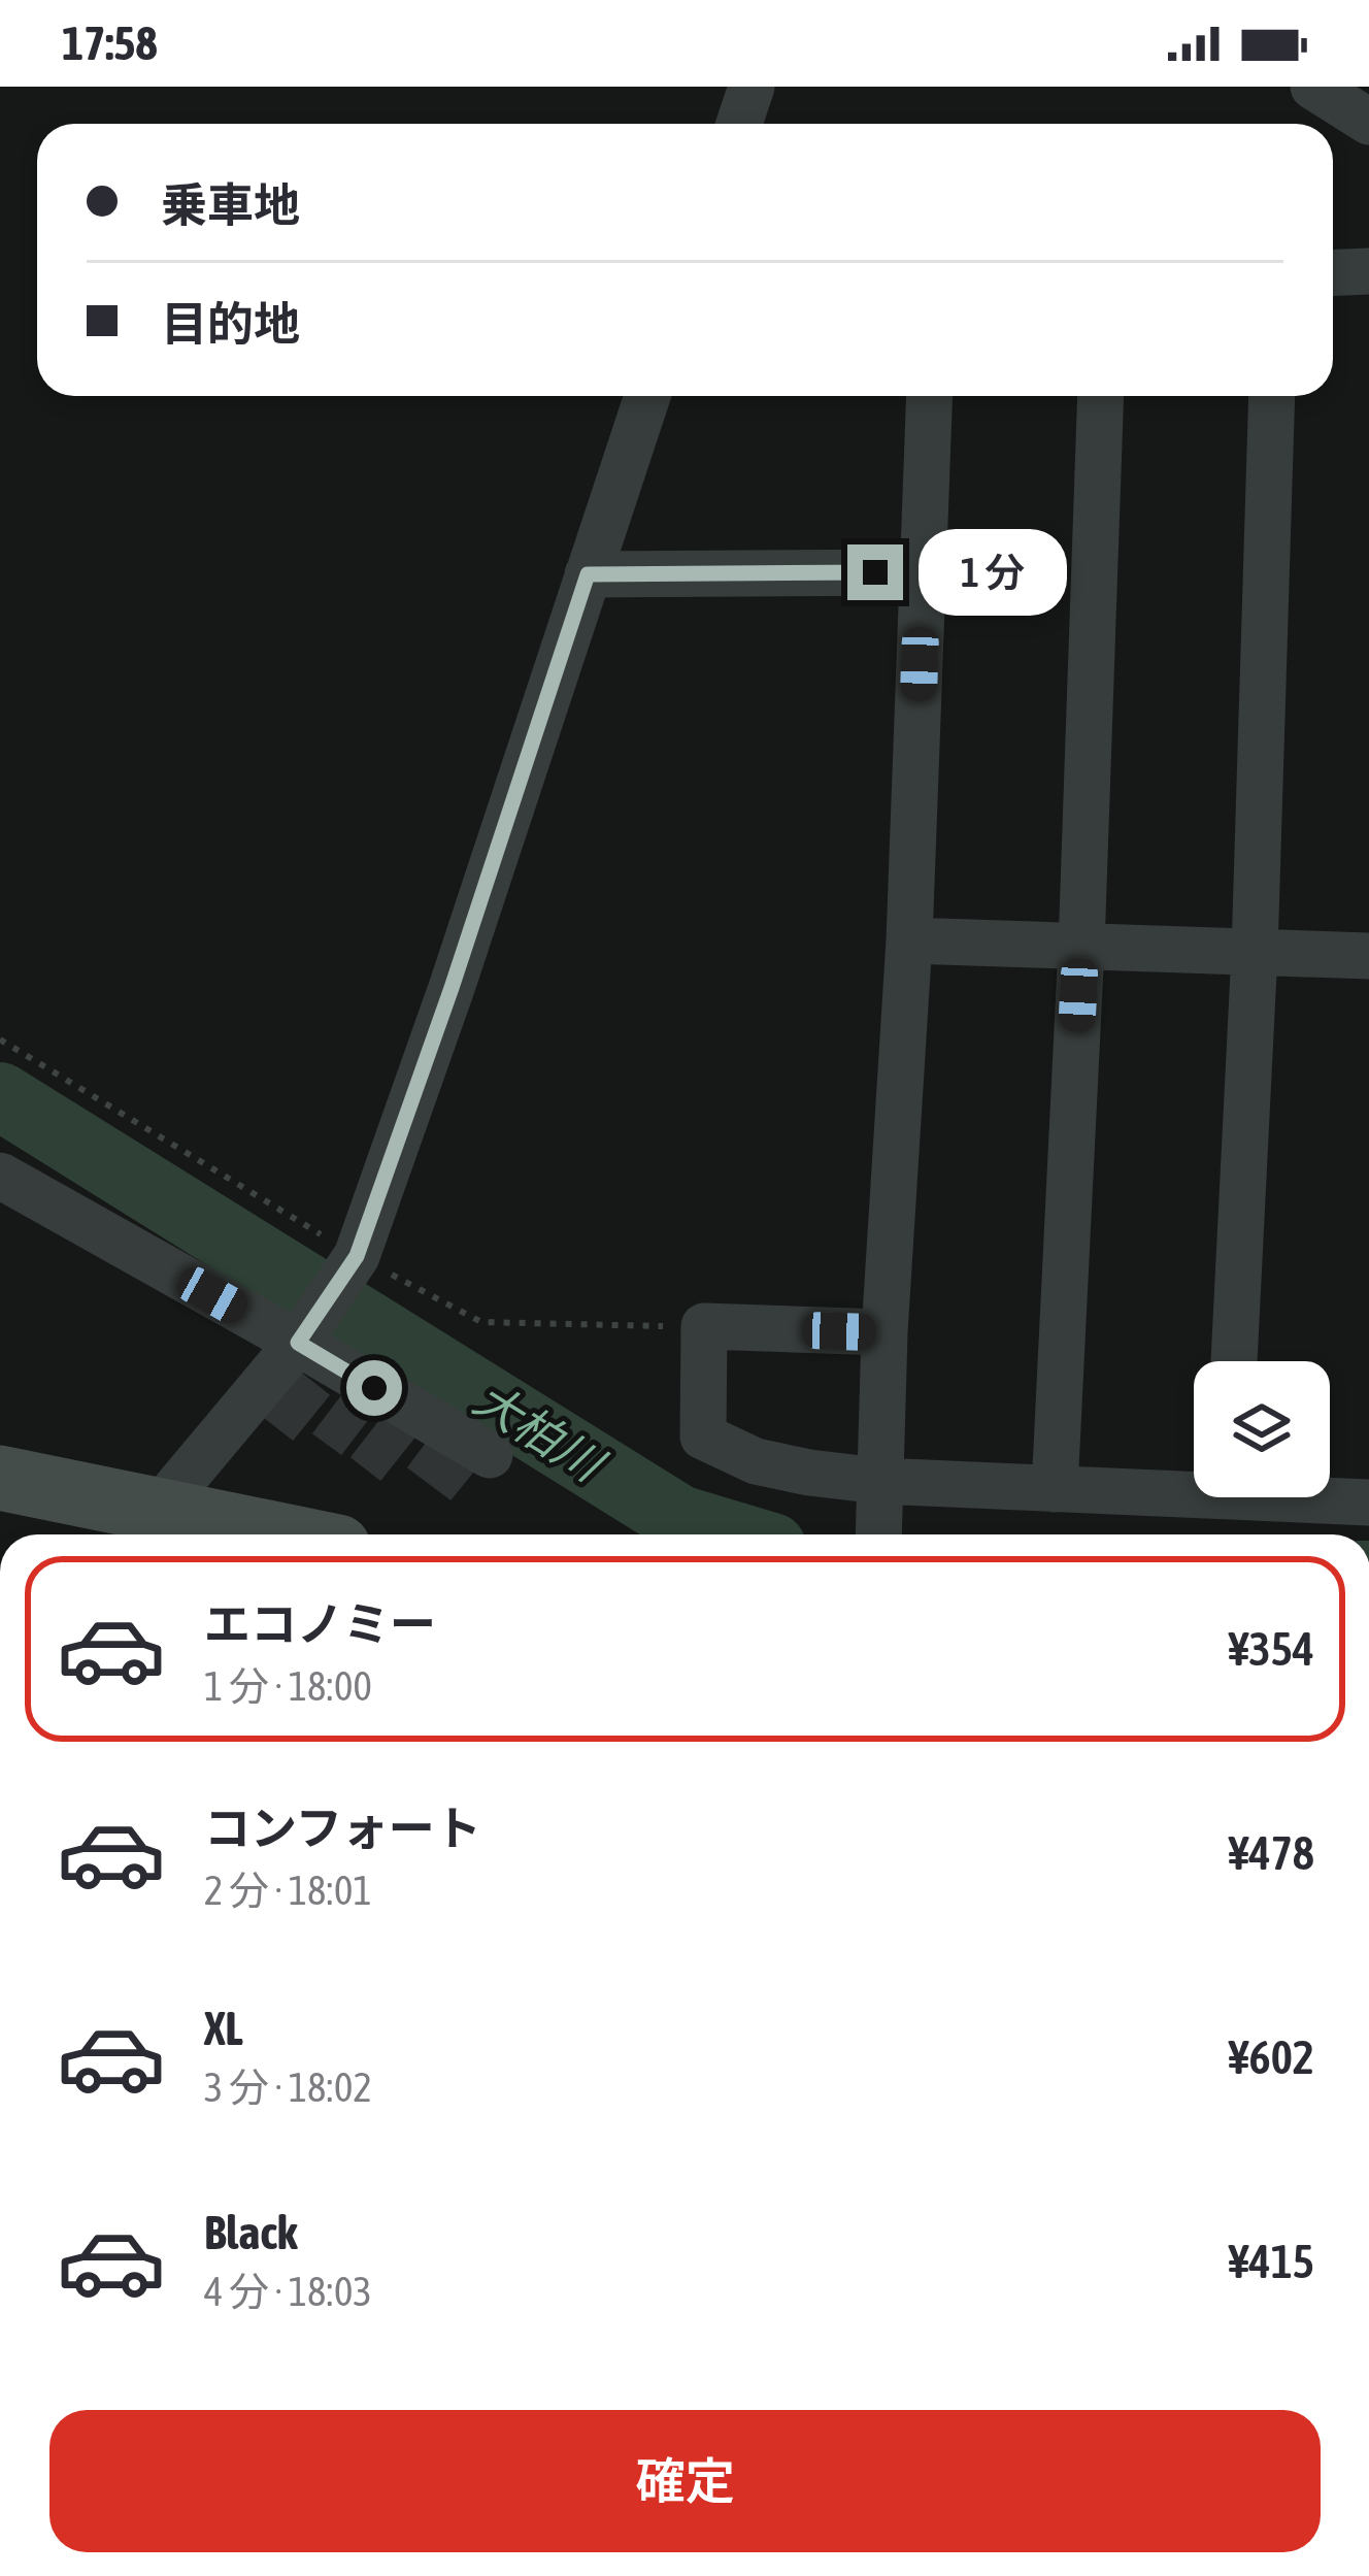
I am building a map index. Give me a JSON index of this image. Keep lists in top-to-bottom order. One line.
{"water":["大柏川"],"page":{"status":"17:58","banner":["乗車地","目的地"],"bubble":"1 分","list":[{"name":"エコノミー","note":"1 分 · 18:00","value":"¥354"},{"name":"コンフォート","note":"2 分 · 18:01","value":"¥478"},{"name":"XL","note":"3 分 · 18:02","value":"¥602"},{"name":"Black","note":"4 分 · 18:03","value":"¥415"}],"buttons":"確定"}}
